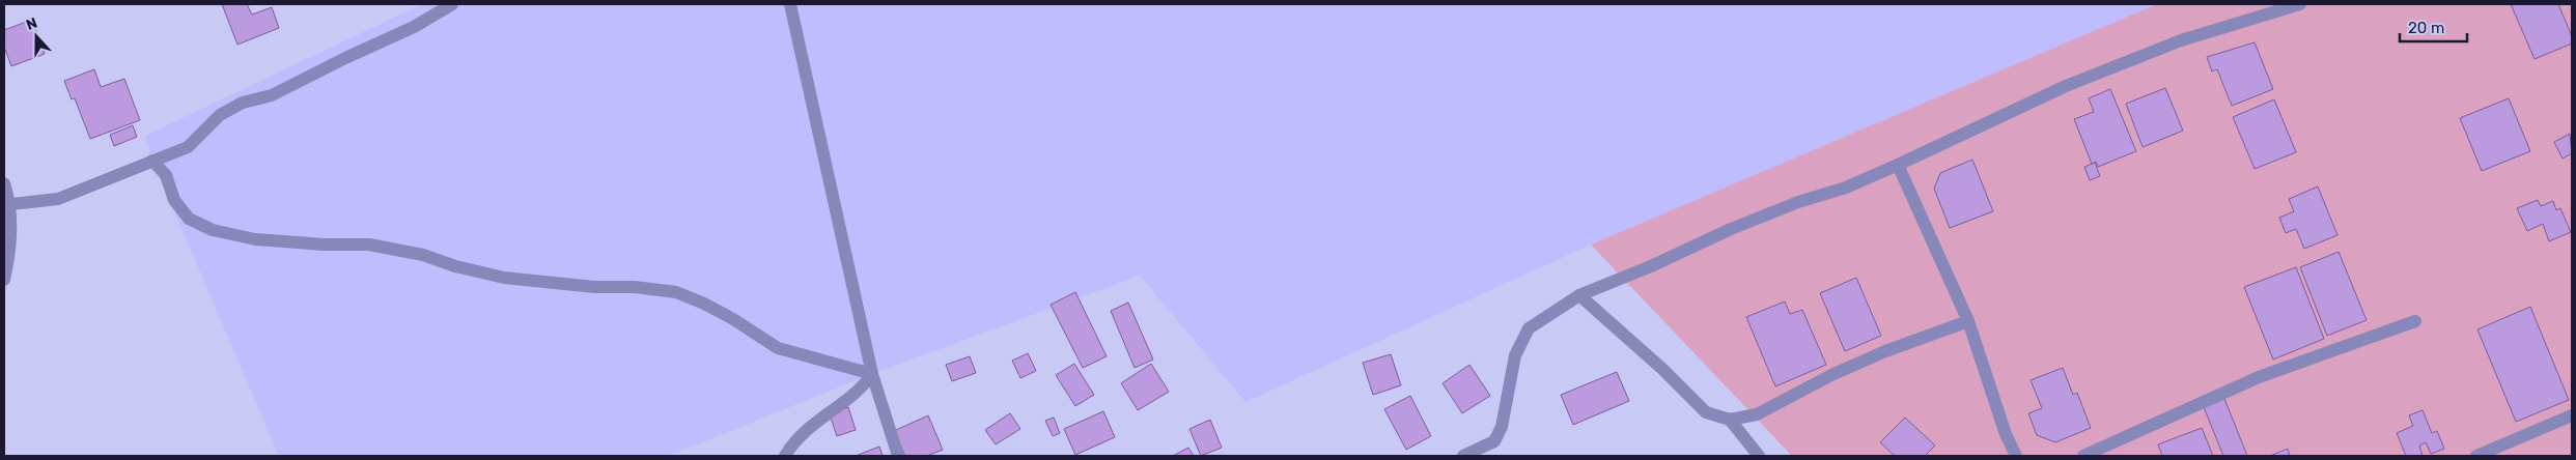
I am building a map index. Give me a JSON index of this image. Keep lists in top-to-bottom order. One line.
{"scale_bar":"20 m","north":"top"}
